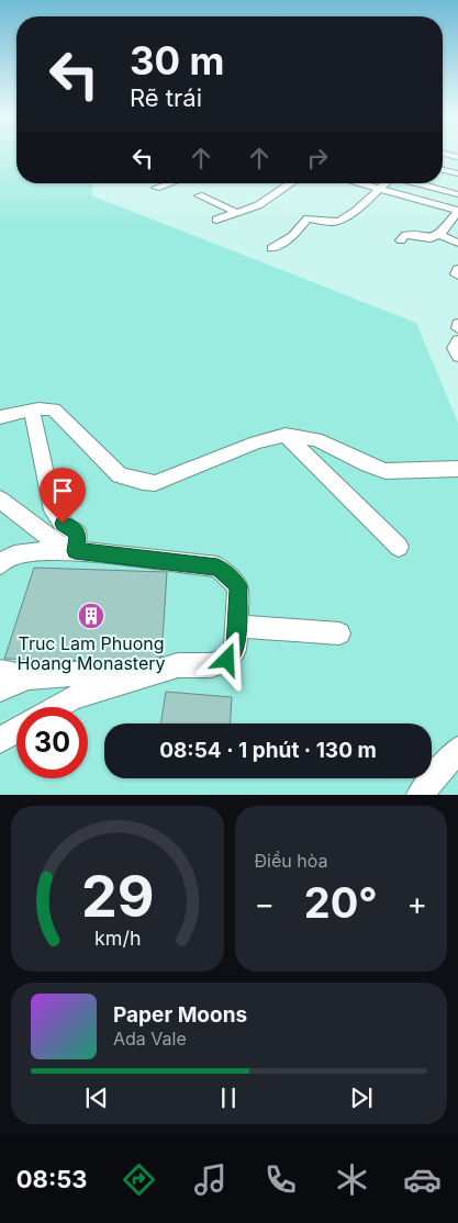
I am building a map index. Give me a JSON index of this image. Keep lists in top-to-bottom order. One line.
{"places":{"building":["Truc Lam Phuong Hoang Monastery"]},"page":{"turn":["30 m","Rẽ trái"],"limit":"30","trip":"08:54 · 1 phút · 130 m","tile":"Điều hòa","heat":["−","20°","+"],"song":["Paper Moons","Ada Vale"],"tabs":"08:53","gauge":["29","km/h"]}}
